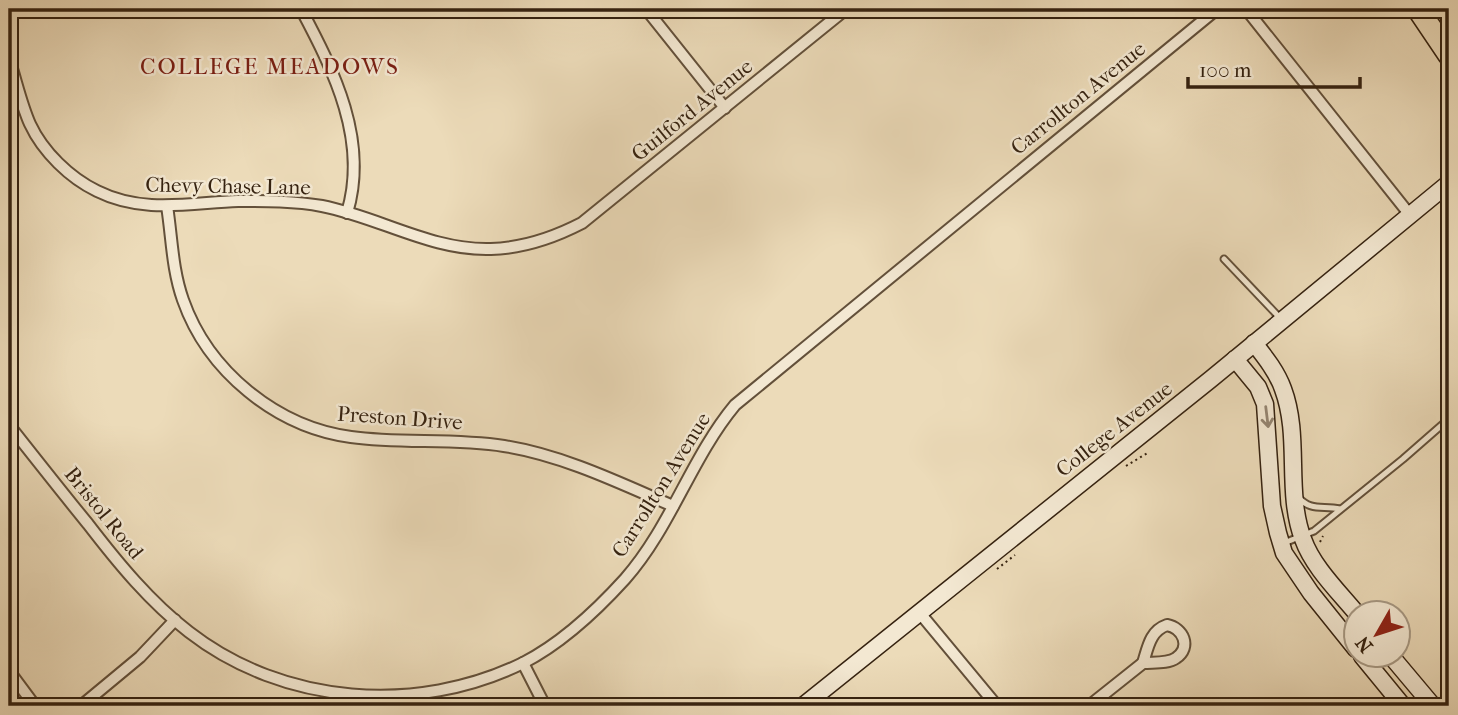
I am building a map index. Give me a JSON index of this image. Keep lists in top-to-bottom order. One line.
{"streets":{"main road":["College Avenue"],"street":["Carrollton Avenue","Guilford Avenue","Chevy Chase Lane","Preston Drive","Bristol Road"]},"crossings":[["Carrollton Avenue","Preston Drive"],["Carrollton Avenue","Bristol Road"],["Guilford Avenue","Chevy Chase Lane"],["Chevy Chase Lane","Preston Drive"]],"districts":["COLLEGE MEADOWS"],"scale_bar":"100 m","north":"bottom left"}
